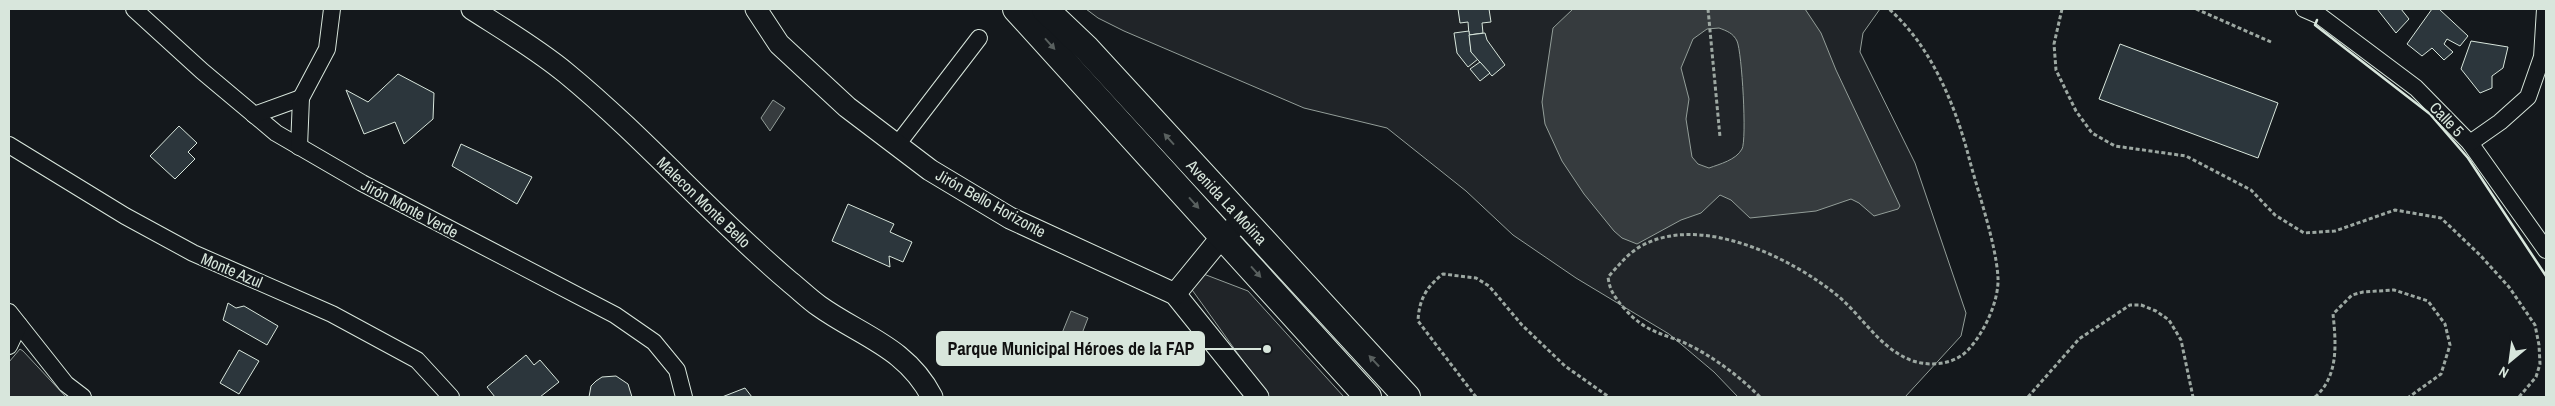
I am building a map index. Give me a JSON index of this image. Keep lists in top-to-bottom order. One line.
{"streets":{"main road":["Avenida La Molina"],"street":["Calle 5","Malecon Monte Bello","Jirón Bello Horizonte","Jirón Monte Verde","Monte Azul"]},"places":["Parque Municipal Héroes de la FAP"],"north":"bottom left"}
